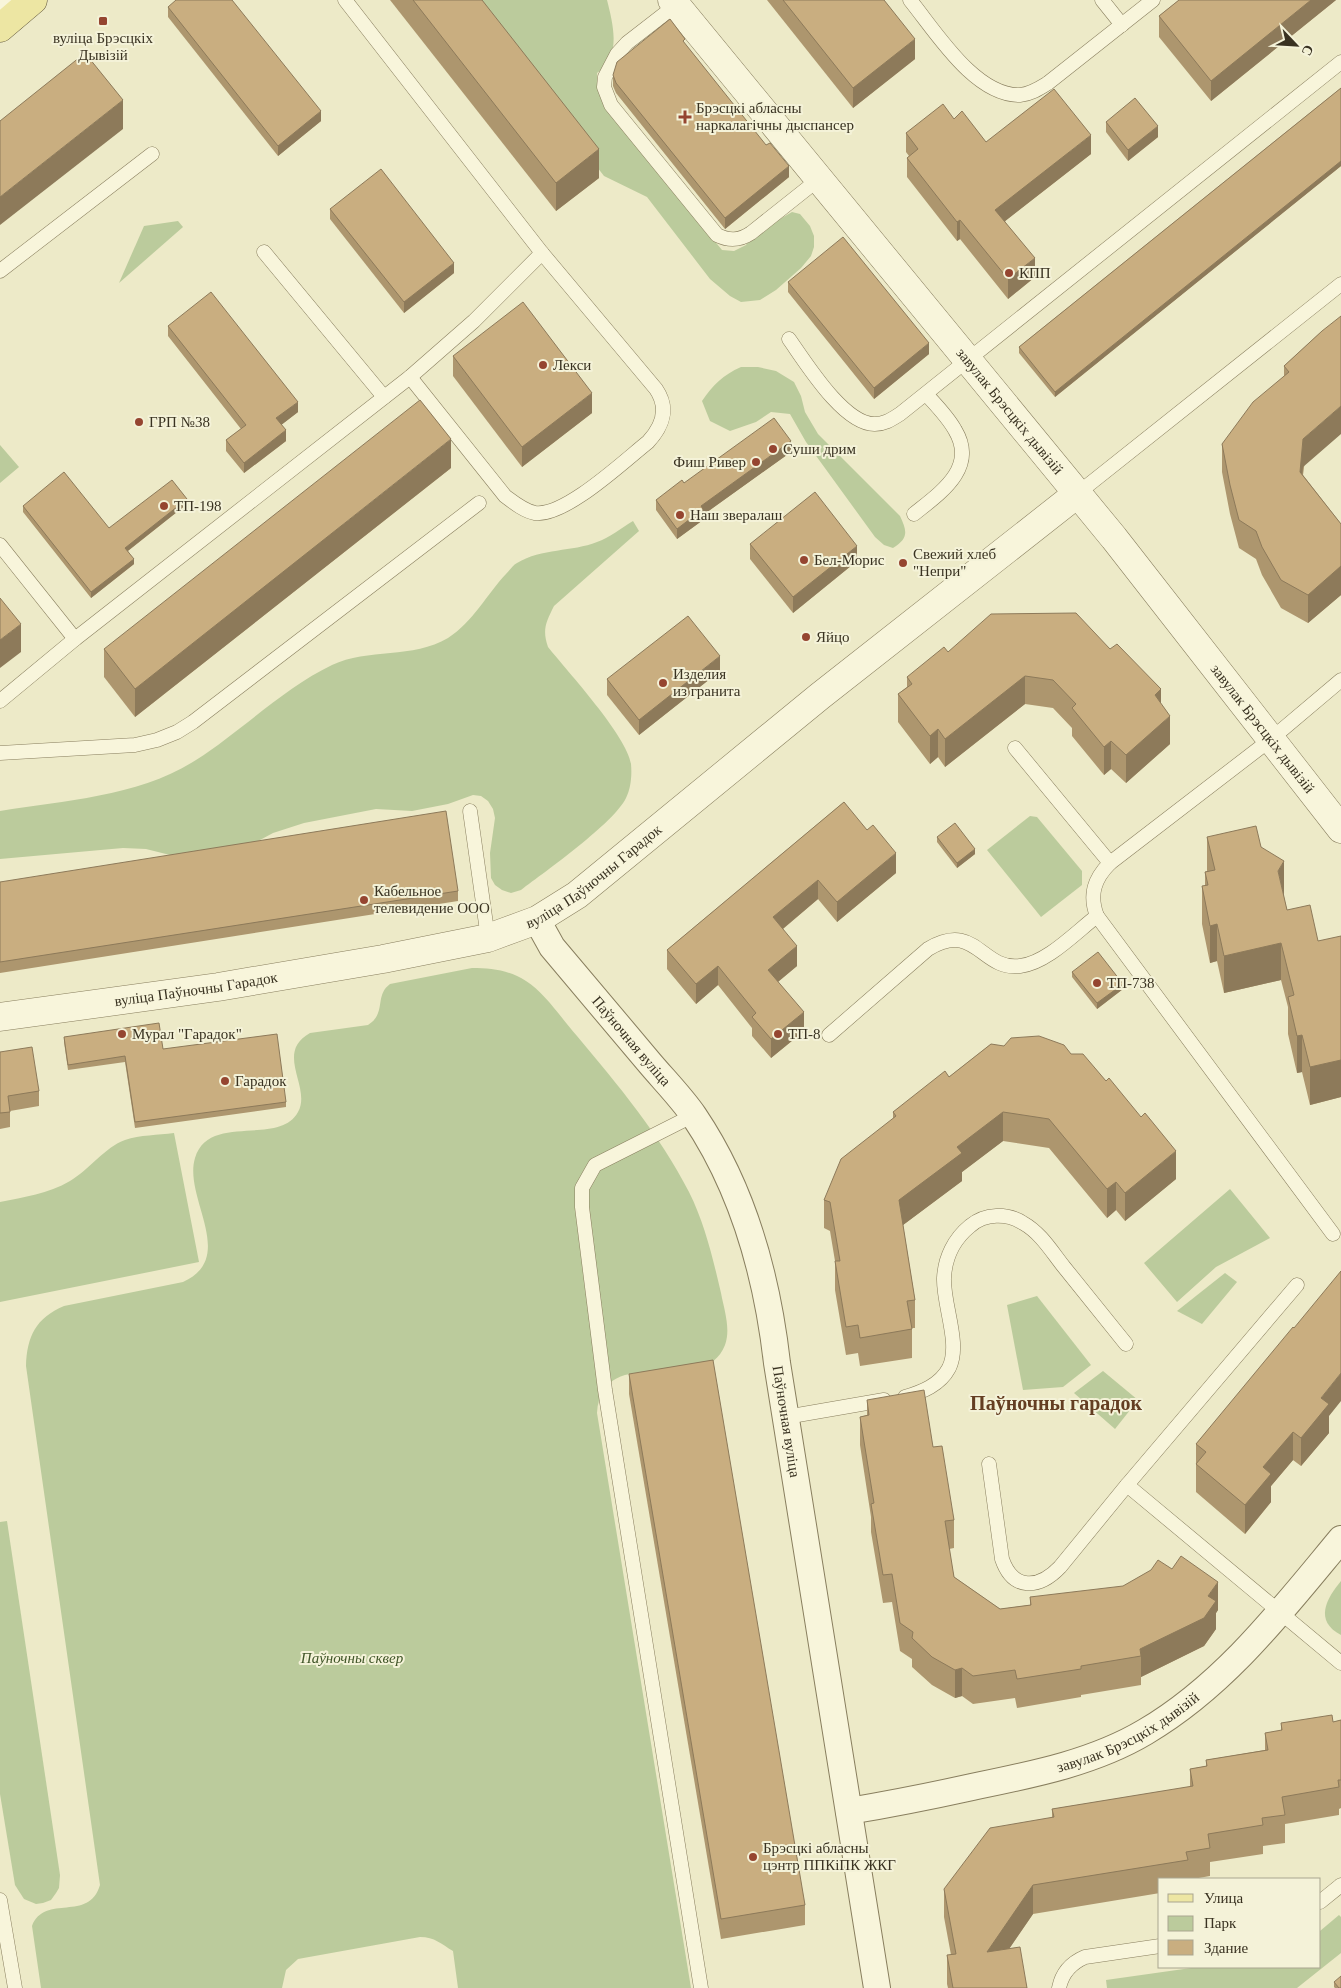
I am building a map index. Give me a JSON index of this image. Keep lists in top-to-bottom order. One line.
{"streets":{"street":["завулак Брэсцкіх дывізій","вуліца Паўночны Гарадок","Паўночная вуліца"]},"crossings":[["завулак Брэсцкіх дывізій","вуліца Паўночны Гарадок"],["завулак Брэсцкіх дывізій","Паўночная вуліца"],["вуліца Паўночны Гарадок","Паўночная вуліца"]],"districts":["Паўночны гарадок"],"parks":["Паўночны сквер"],"places":{"transit":["вуліца Брэсцкіх Дывізій"],"health":["Брэсцкі абласны наркалагічны дыспансер"],"other":["КПП","Лекси","ГРП №38","Суши дрим","Фиш Ривер","ТП-198","Наш звералаш","Бел-Морис","Свежий хлеб \"Непри\"","Яйцо","Изделия из гранита","Кабельное телевидение ООО","ТП-738","Мурал \"Гарадок\"","ТП-8","Гарадок","Брэсцкі абласны цэнтр ППКіПК ЖКГ"]},"legend":["Улица","Парк","Здание"],"north":"bottom right"}
